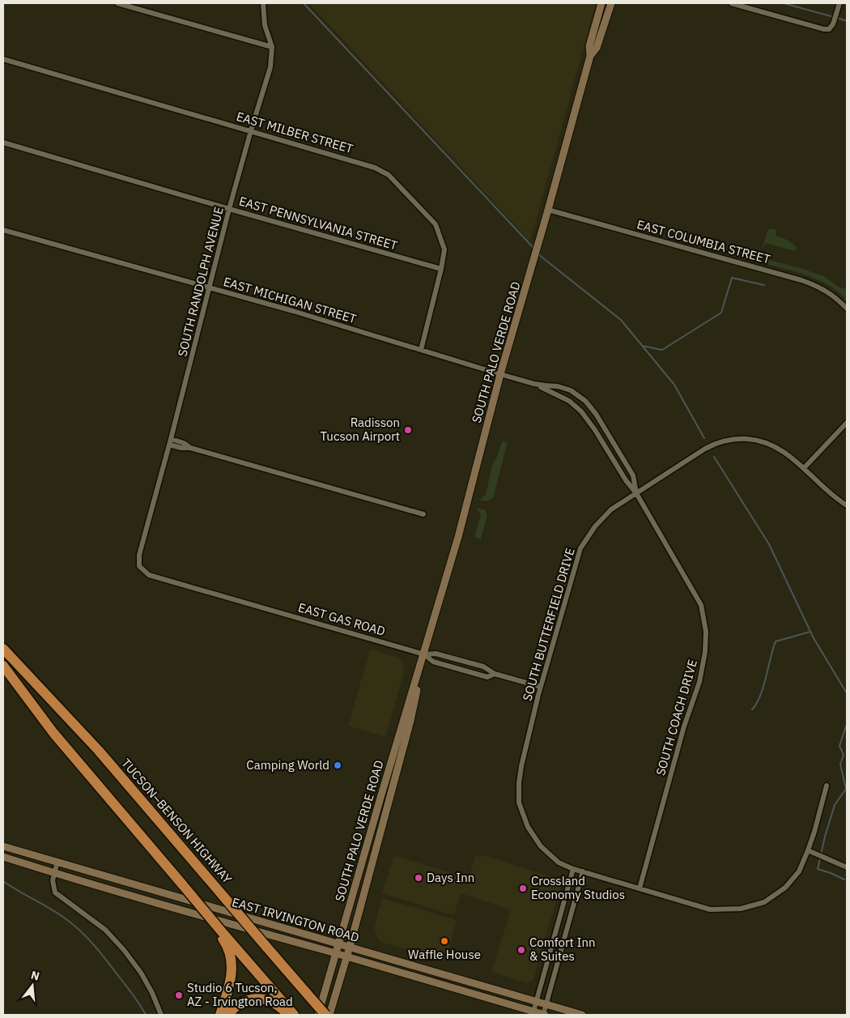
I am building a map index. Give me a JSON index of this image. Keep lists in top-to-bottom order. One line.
{"streets":{"highway":["TUCSON–BENSON HIGHWAY"],"main road":["SOUTH PALO VERDE ROAD","EAST IRVINGTON ROAD"],"street":["EAST MILBER STREET","EAST PENNSYLVANIA STREET","EAST COLUMBIA STREET","SOUTH RANDOLPH AVENUE","EAST MICHIGAN STREET","EAST GAS ROAD","SOUTH BUTTERFIELD DRIVE","SOUTH COACH DRIVE"]},"crossings":[["EAST MILBER STREET","EAST PENNSYLVANIA STREET"],["EAST MILBER STREET","SOUTH RANDOLPH AVENUE"],["EAST MILBER STREET","EAST MICHIGAN STREET"],["EAST PENNSYLVANIA STREET","SOUTH RANDOLPH AVENUE"],["EAST COLUMBIA STREET","SOUTH PALO VERDE ROAD"],["SOUTH RANDOLPH AVENUE","EAST MICHIGAN STREET"],["SOUTH RANDOLPH AVENUE","EAST GAS ROAD"],["EAST MICHIGAN STREET","SOUTH PALO VERDE ROAD"],["EAST MICHIGAN STREET","SOUTH COACH DRIVE"],["SOUTH PALO VERDE ROAD","EAST GAS ROAD"],["SOUTH PALO VERDE ROAD","SOUTH COACH DRIVE"],["SOUTH PALO VERDE ROAD","EAST IRVINGTON ROAD"],["EAST GAS ROAD","SOUTH BUTTERFIELD DRIVE"],["SOUTH BUTTERFIELD DRIVE","SOUTH COACH DRIVE"]],"places":["Radisson Tucson Airport","Camping World","Days Inn","Crossland Economy Studios","Waffle House","Comfort Inn & Suites","Studio 6 Tucson, AZ - Irvington Road"],"north":"top"}
